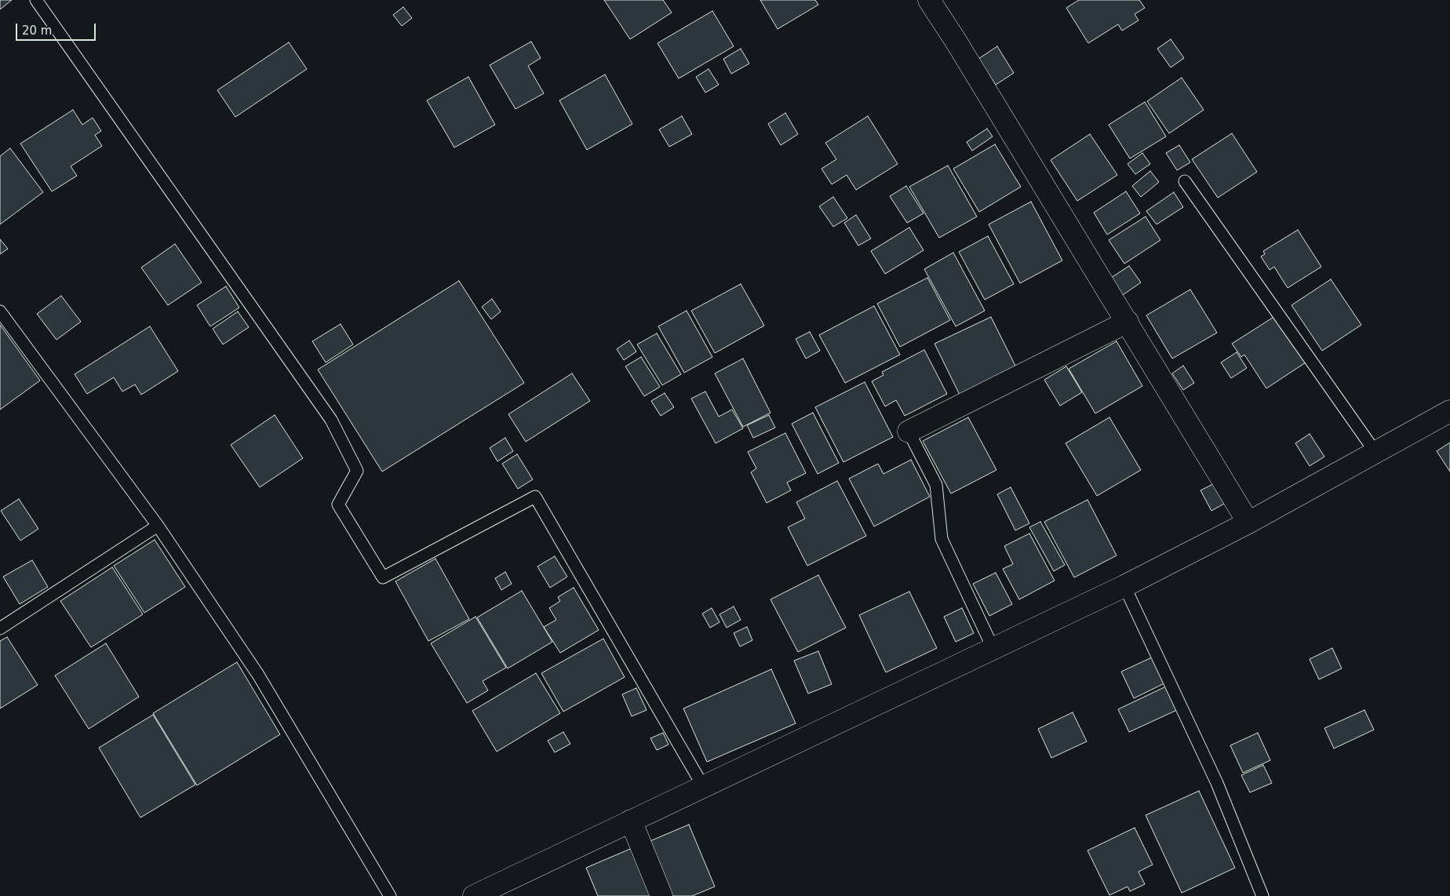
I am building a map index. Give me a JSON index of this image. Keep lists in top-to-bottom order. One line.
{"scale_bar":"20 m"}
